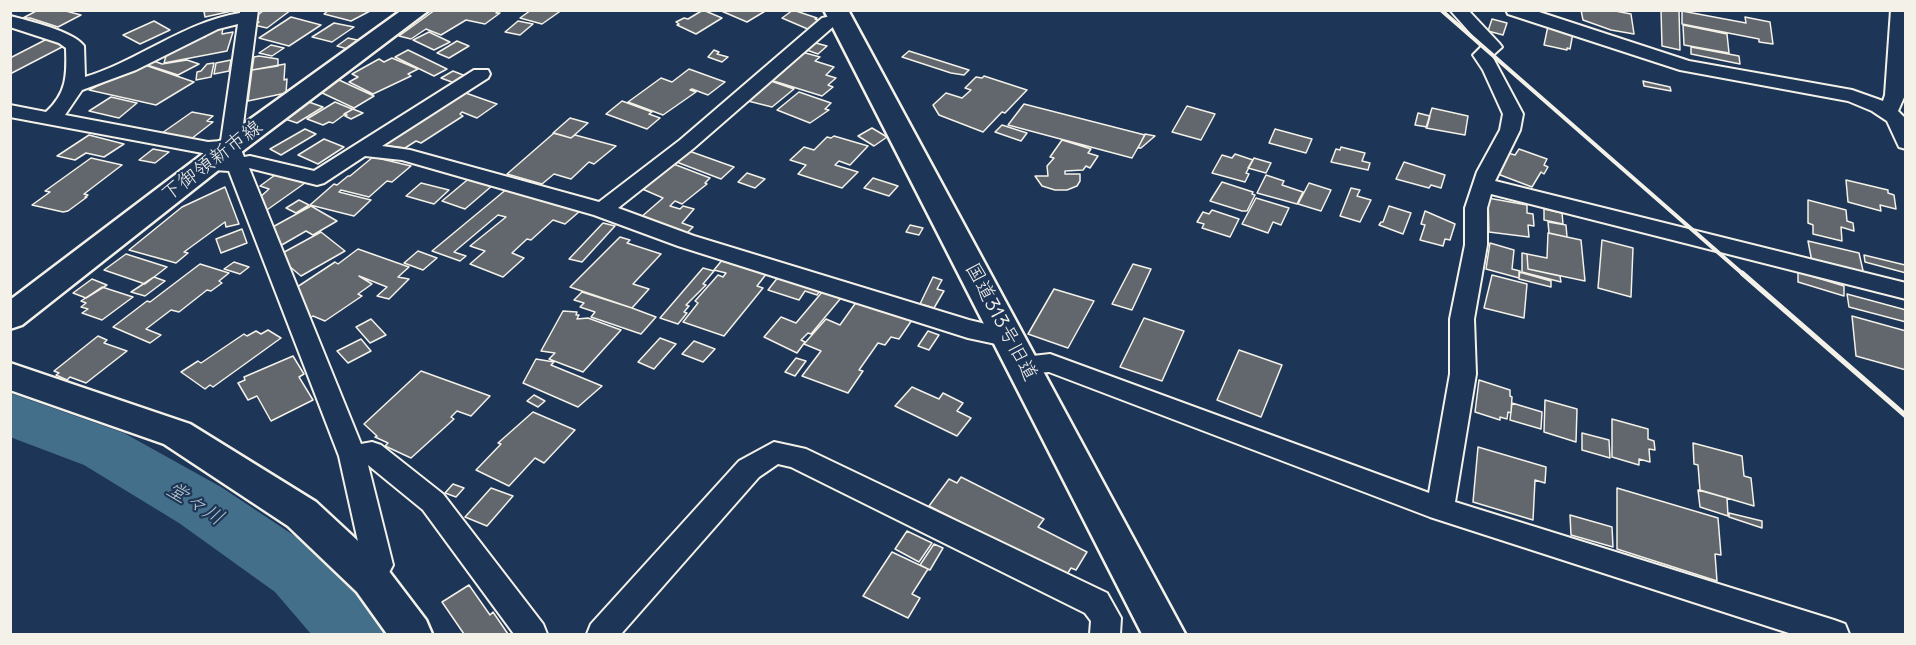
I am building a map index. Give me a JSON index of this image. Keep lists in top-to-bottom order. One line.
{"streets":{"street":["下御領新市線","国道313号旧道"]},"water":["堂々川"]}
